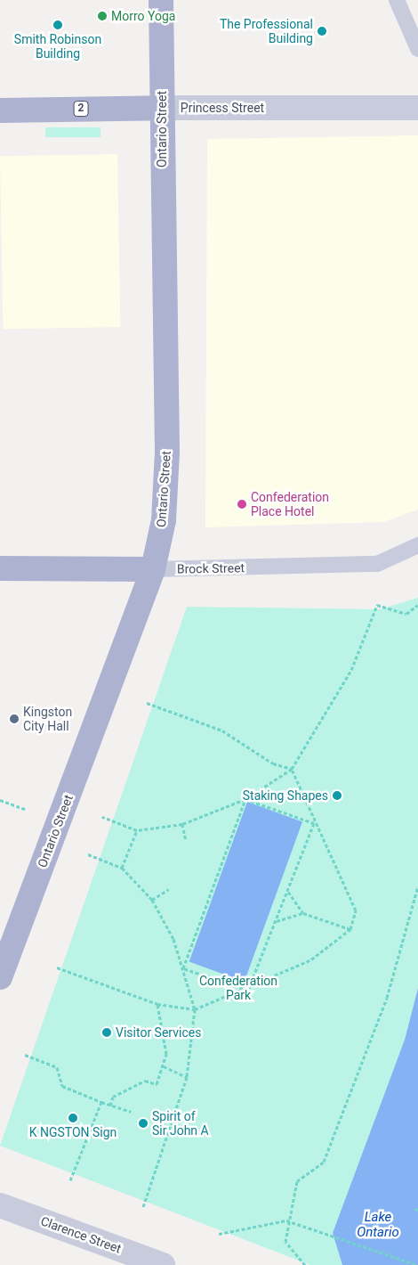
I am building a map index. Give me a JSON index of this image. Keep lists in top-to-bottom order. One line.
{"streets":{"main road":["Princess Street","2","Ontario Street","Brock Street"],"street":["Clarence Street"]},"crossings":[["Princess Street","Ontario Street"],["Ontario Street","Brock Street"]],"water":["Lake Ontario"],"parks":["Confederation Park"],"places":["Morro Yoga","Smith Robinson Building","The Professional Building","Confederation Place Hotel","Kingston City Hall","Staking Shapes","Visitor Services","K NGSTON Sign","Spirit of Sir John A"]}
